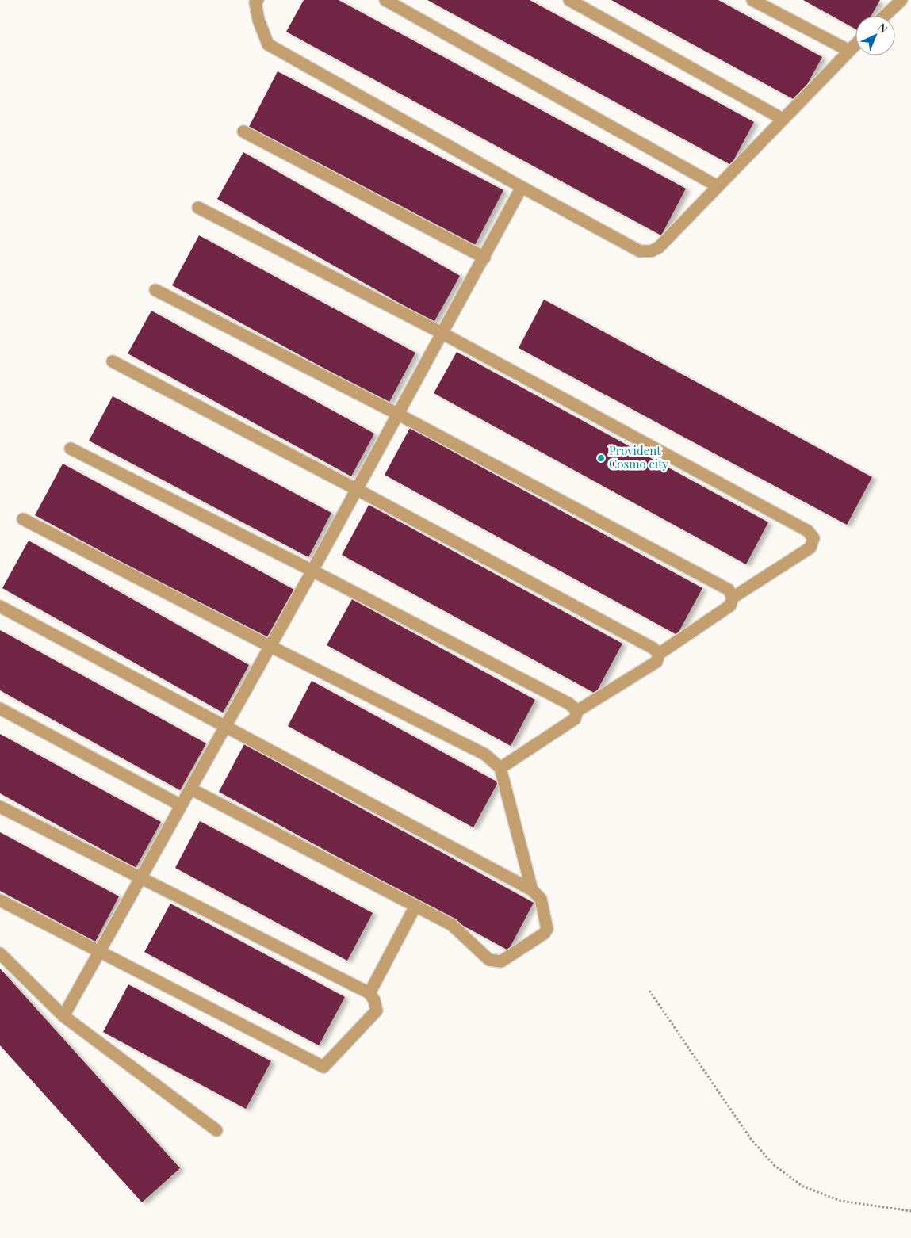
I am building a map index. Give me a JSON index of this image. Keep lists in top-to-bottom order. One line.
{"places":["Provident Cosmo city"],"north":"top right"}
